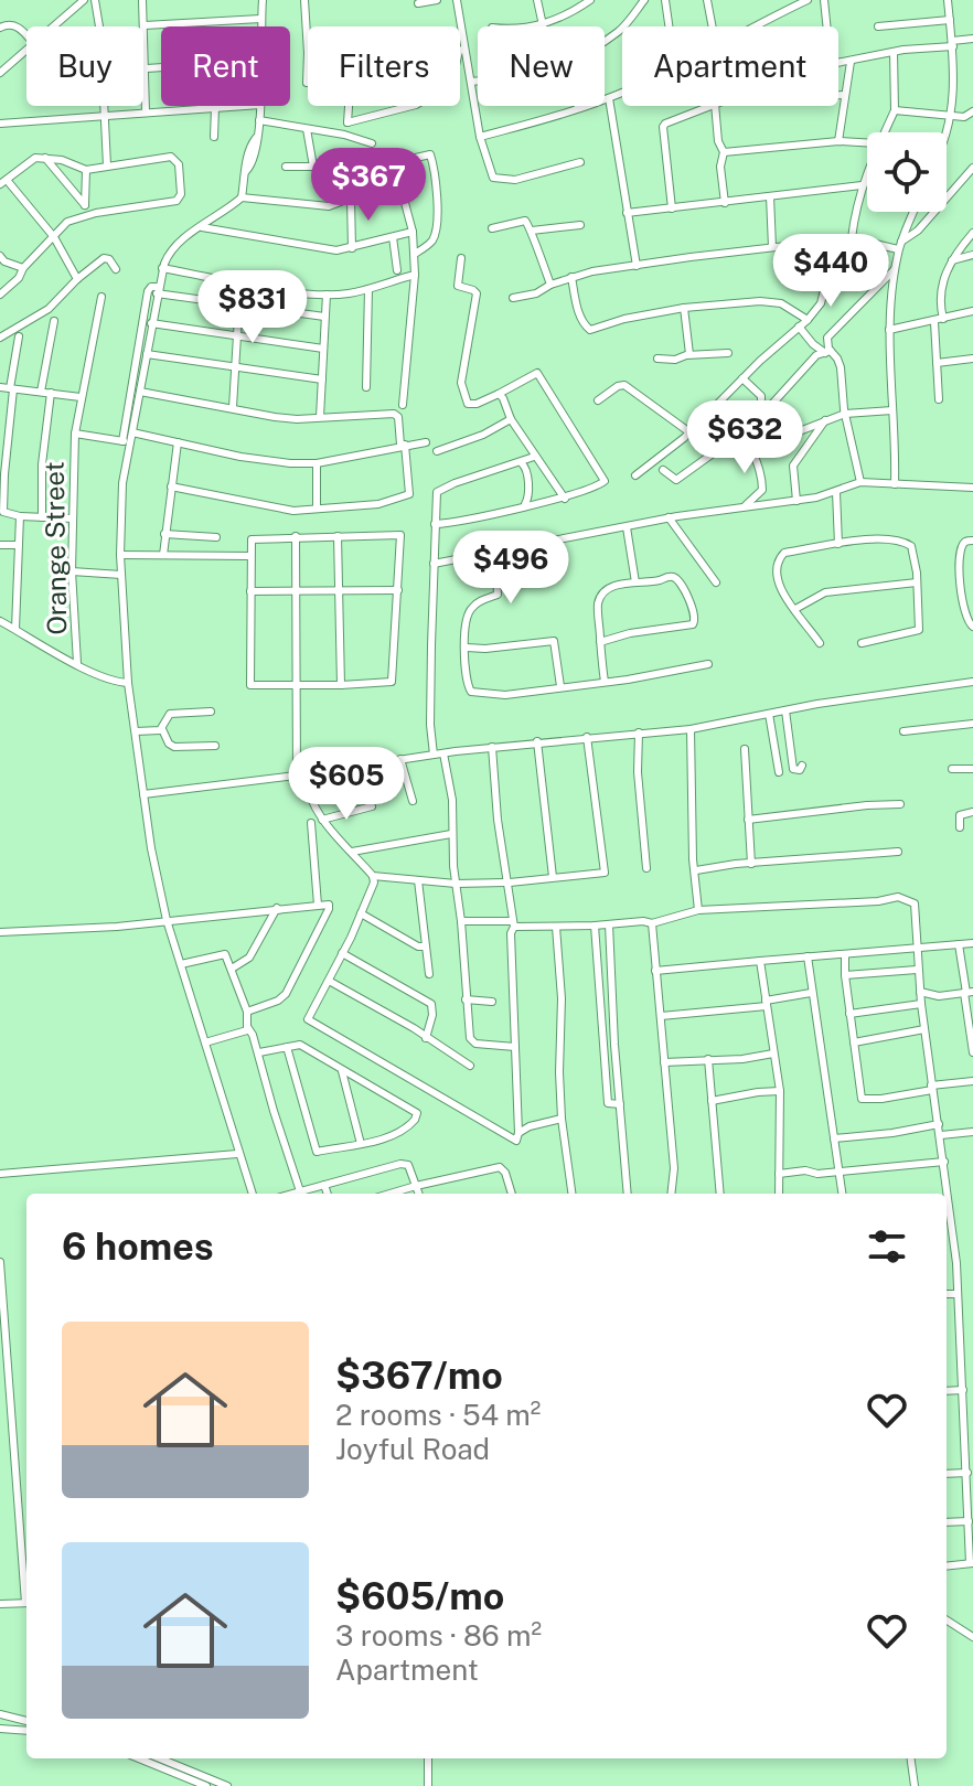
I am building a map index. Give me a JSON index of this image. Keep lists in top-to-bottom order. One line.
{"streets":{"street":["Orange Street"]},"page":{"chip":["Buy","Rent","Filters","New","Apartment"],"price":["$367","$440","$831","$632","$496","$605"],"heading":"6 homes","list":[{"name":"$367/mo","note":"2 rooms · 54 m² · Joyful Road"},{"name":"$605/mo","note":"3 rooms · 86 m² · Apartment"}]}}
